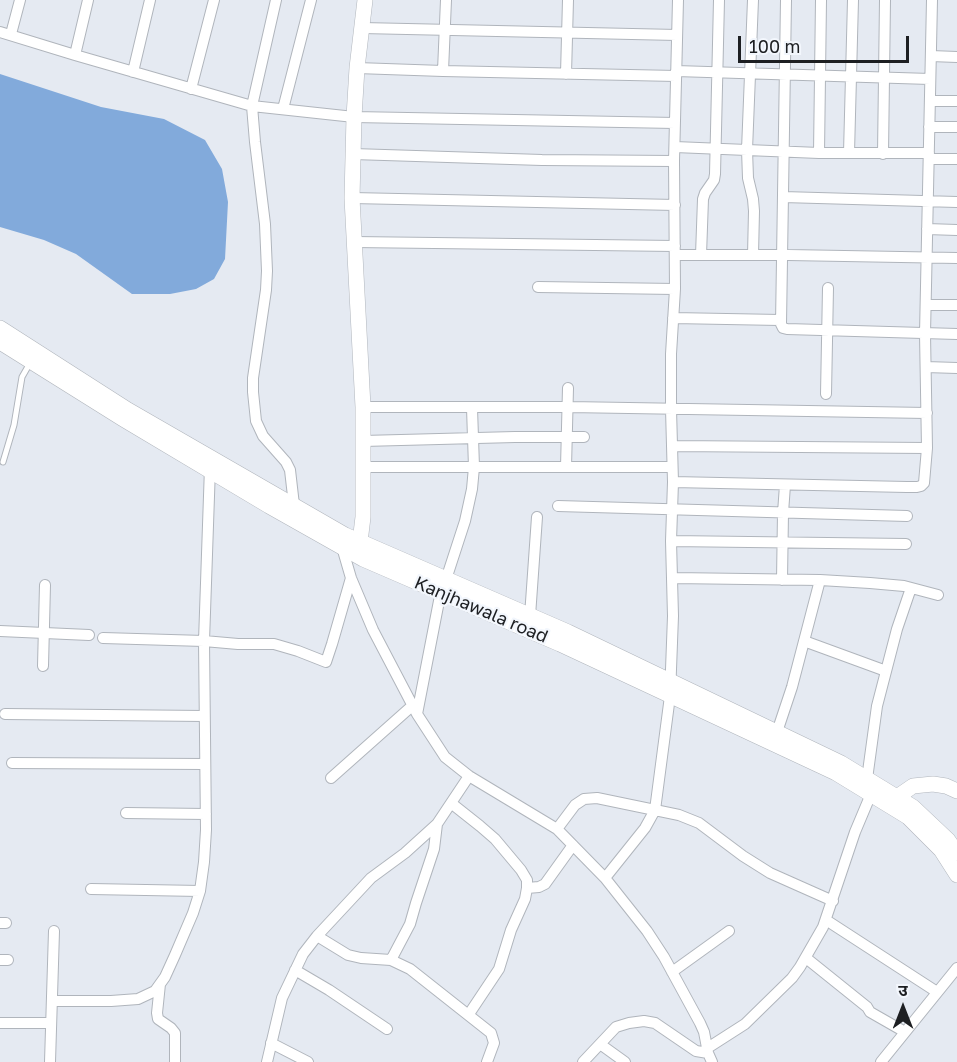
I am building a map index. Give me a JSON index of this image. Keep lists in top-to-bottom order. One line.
{"streets":{"main road":["Kanjhawala road"]},"scale_bar":"100 m","north":"top"}
